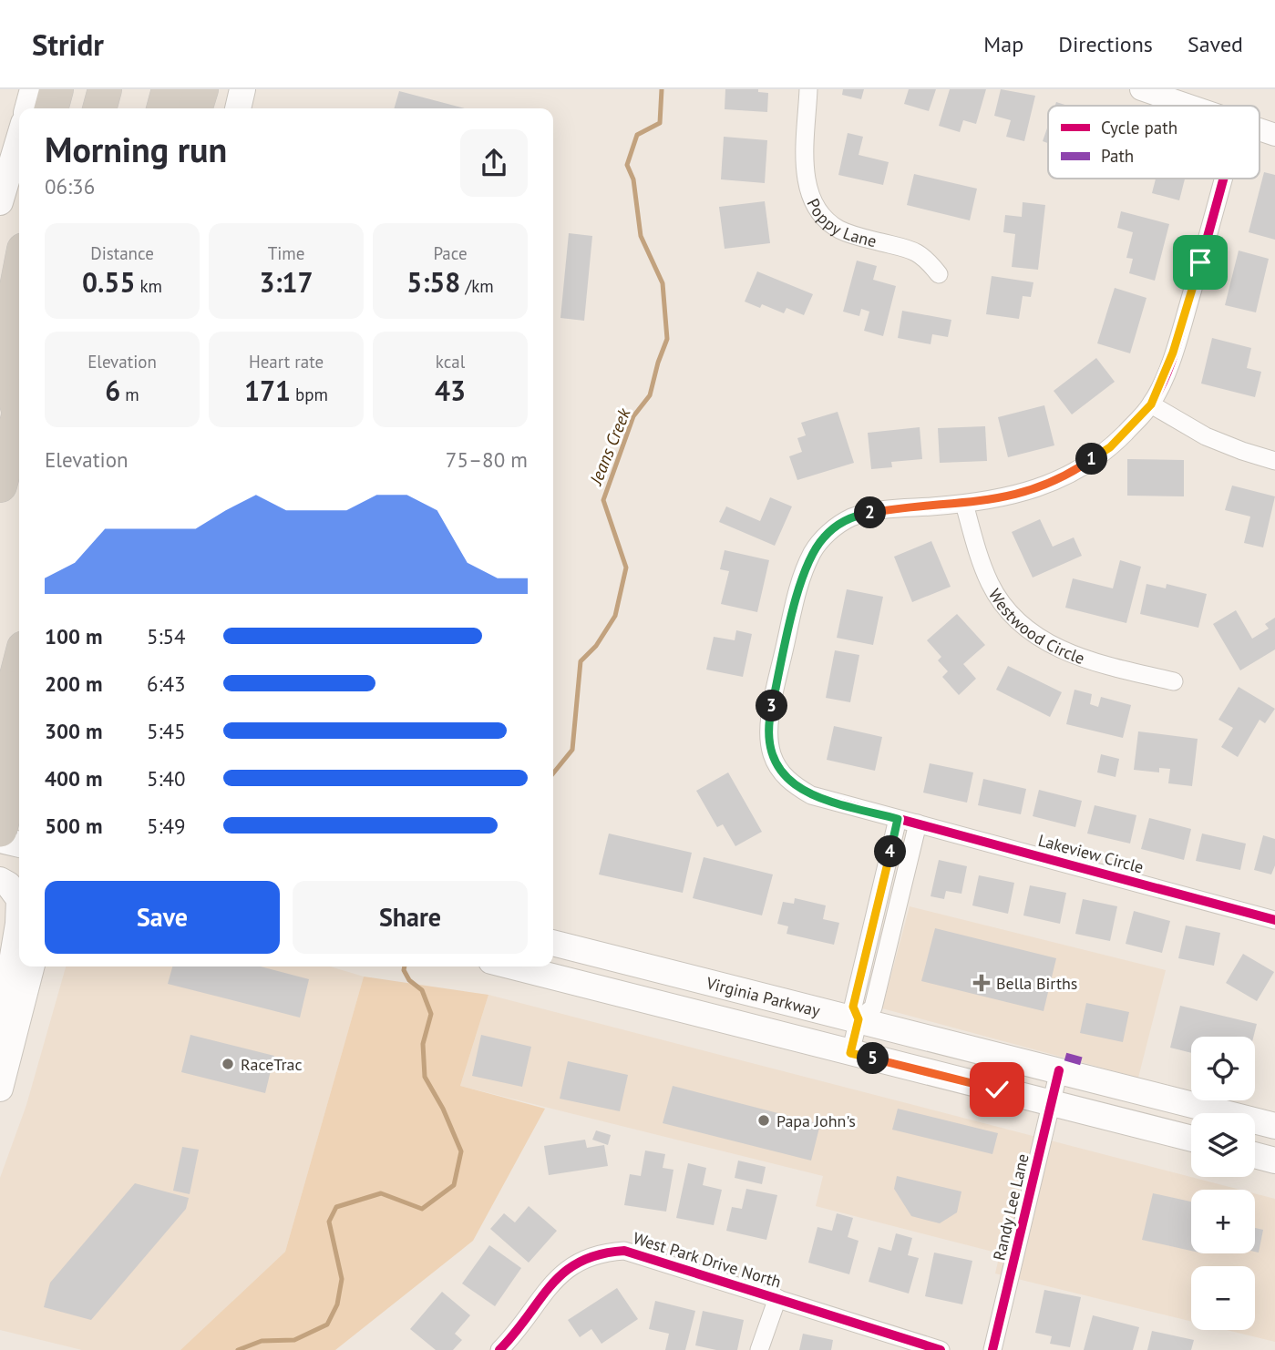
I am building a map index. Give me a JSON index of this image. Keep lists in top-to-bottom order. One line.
{"streets":{"main road":["Virginia Parkway"],"street":["Poppy Lane","Westwood Circle","Lakeview Circle","Randy Lee Lane","West Park Drive North"]},"crossings":[["Westwood Circle","Lakeview Circle"],["Virginia Parkway","Randy Lee Lane"]],"water":["Jeans Creek"],"places":{"health":["Bella Births"],"other":["RaceTrac","Papa John's"]},"legend":["Cycle path","Path"],"page":{"header":"Stridr","nav":["Map","Directions","Saved"],"heading":["Morning run","06:36"],"stats":[["Distance","0.55 km"],["Time","3:17"],["Pace","5:58 /km"],["Elevation","6 m"],["Heart rate","171 bpm"],["kcal","43"]],"chart":["Elevation","75–80 m"],"pins":["1","2","3","4","5"],"list":[{"name":"100 m","note":"5:54"},{"name":"200 m","note":"6:43"},{"name":"300 m","note":"5:45"},{"name":"400 m","note":"5:40"},{"name":"500 m","note":"5:49"}],"buttons":["Save","Share"],"map_buttons":["+","−"]}}
